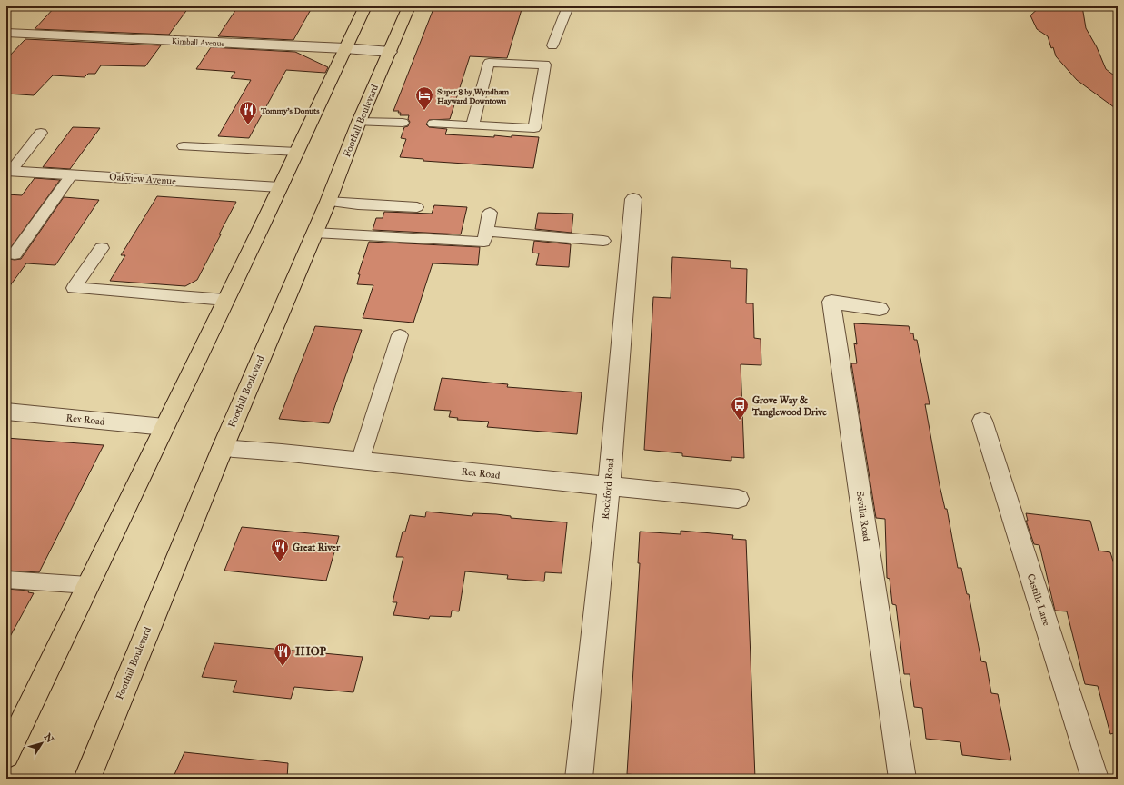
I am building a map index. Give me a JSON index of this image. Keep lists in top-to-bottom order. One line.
{"streets":{"main road":["Foothill Boulevard"],"street":["Kimball Avenue","Oakview Avenue","Rex Road","Rockford Road","Sevilla Road","Castille Lane"]},"crossings":[["Kimball Avenue","Foothill Boulevard"],["Foothill Boulevard","Rex Road"],["Rex Road","Rockford Road"]],"places":{"hotel":["Super 8 by Wyndham Hayward Downtown"],"restaurant":["Tommy's Donuts","Great River","IHOP"],"bus stop":["Grove Way & Tanglewood Drive"]},"north":"top right"}
